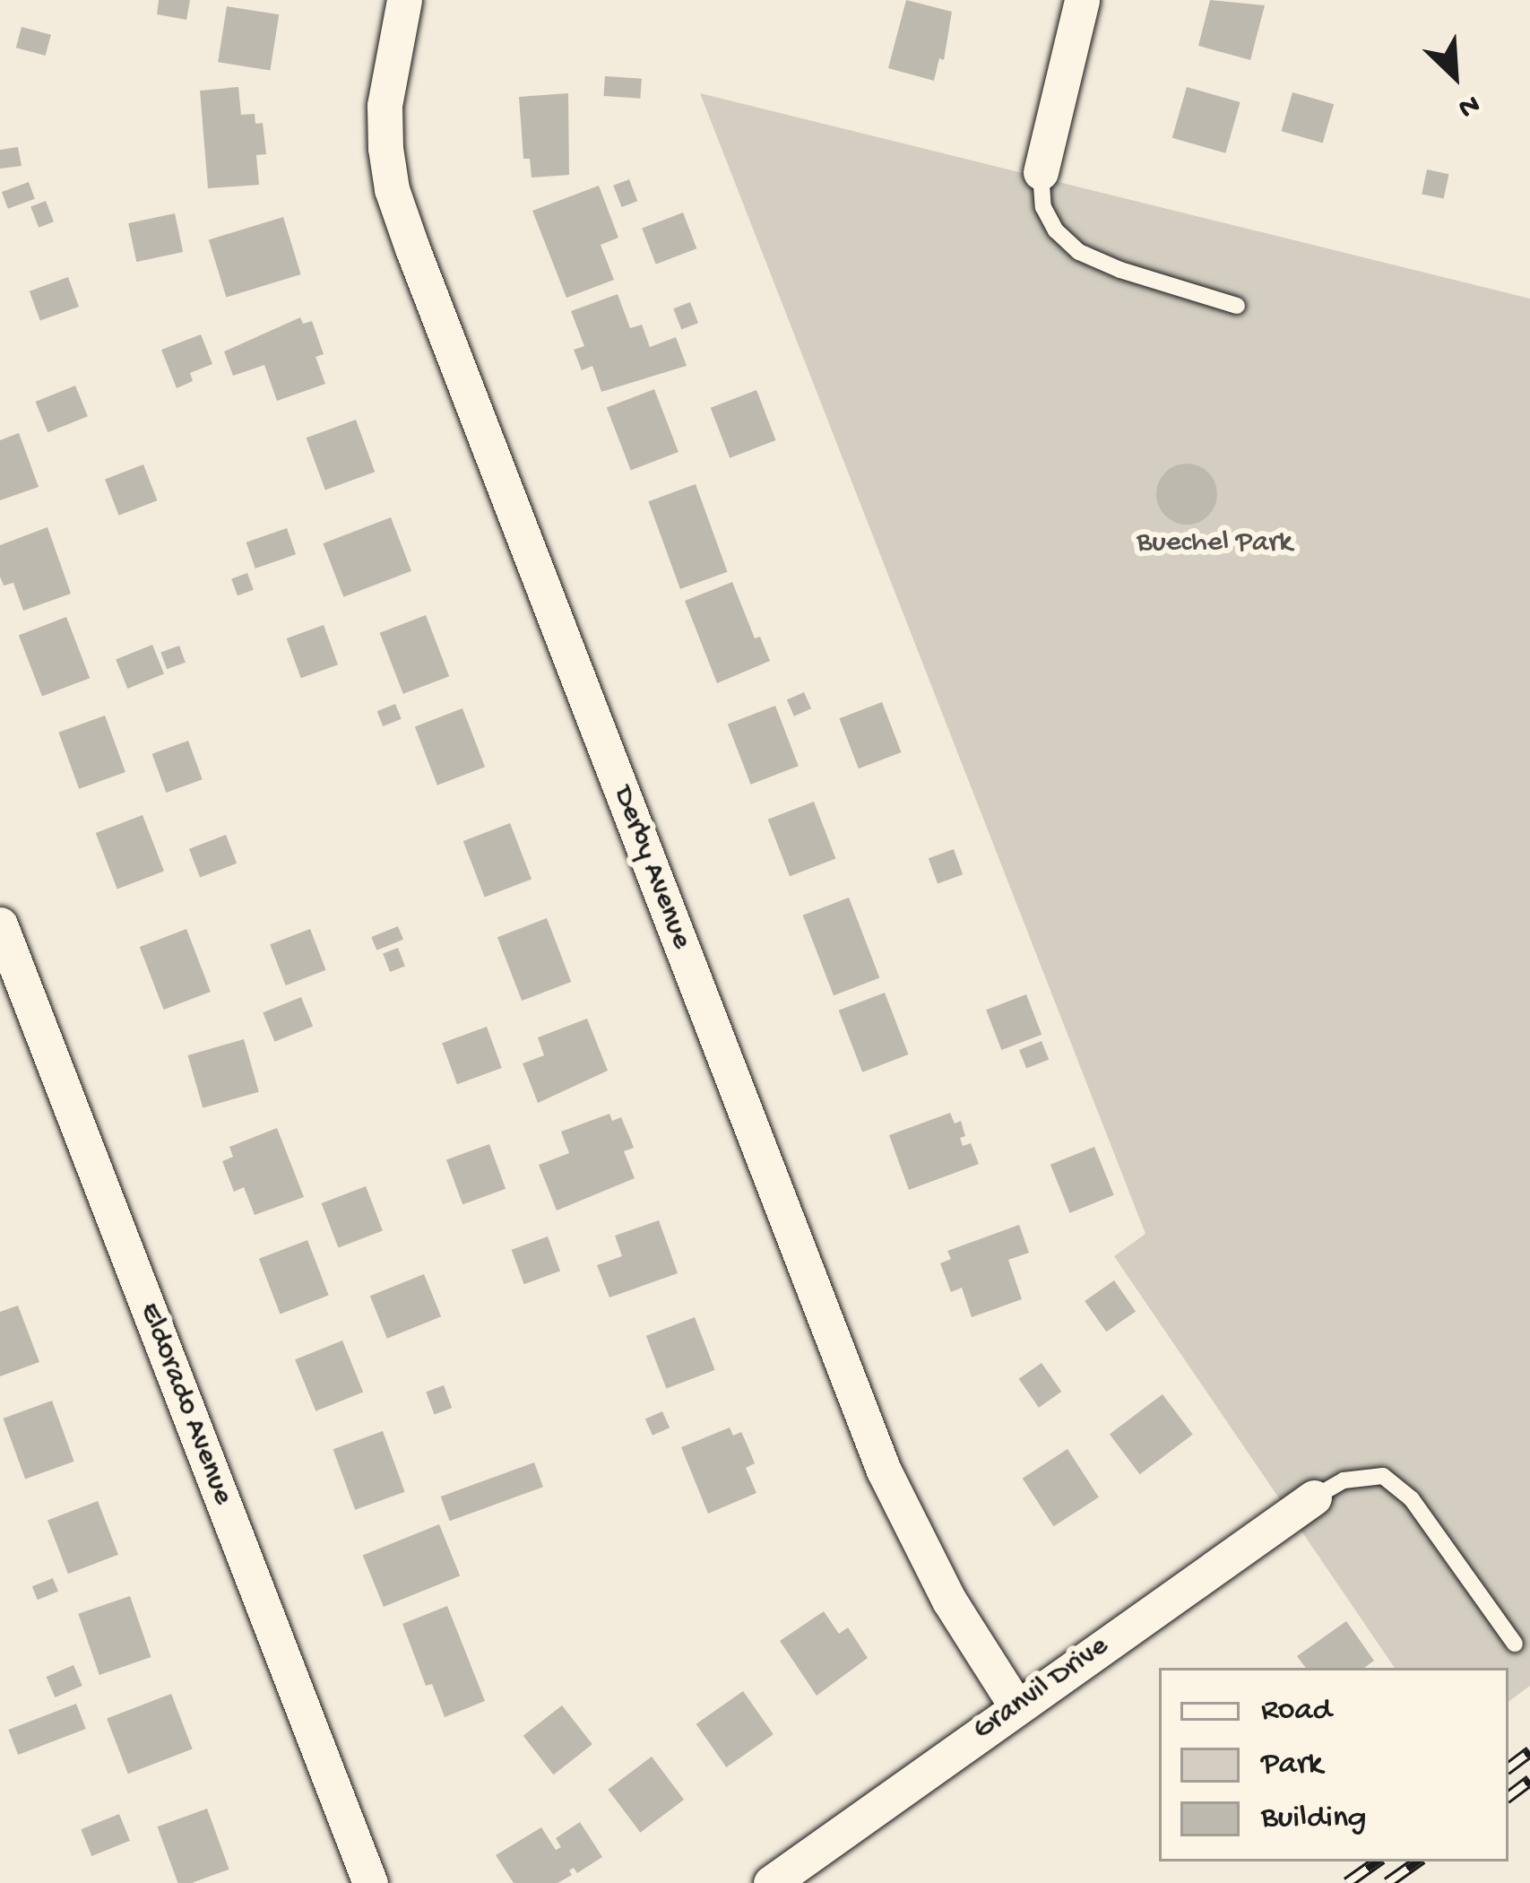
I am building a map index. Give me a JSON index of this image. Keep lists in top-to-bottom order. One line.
{"streets":{"street":["Derby Avenue","Eldorado Avenue","Granvil Drive"]},"crossings":[["Derby Avenue","Granvil Drive"]],"parks":["Buechel Park"],"legend":["Road","Park","Building"],"north":"bottom right"}
